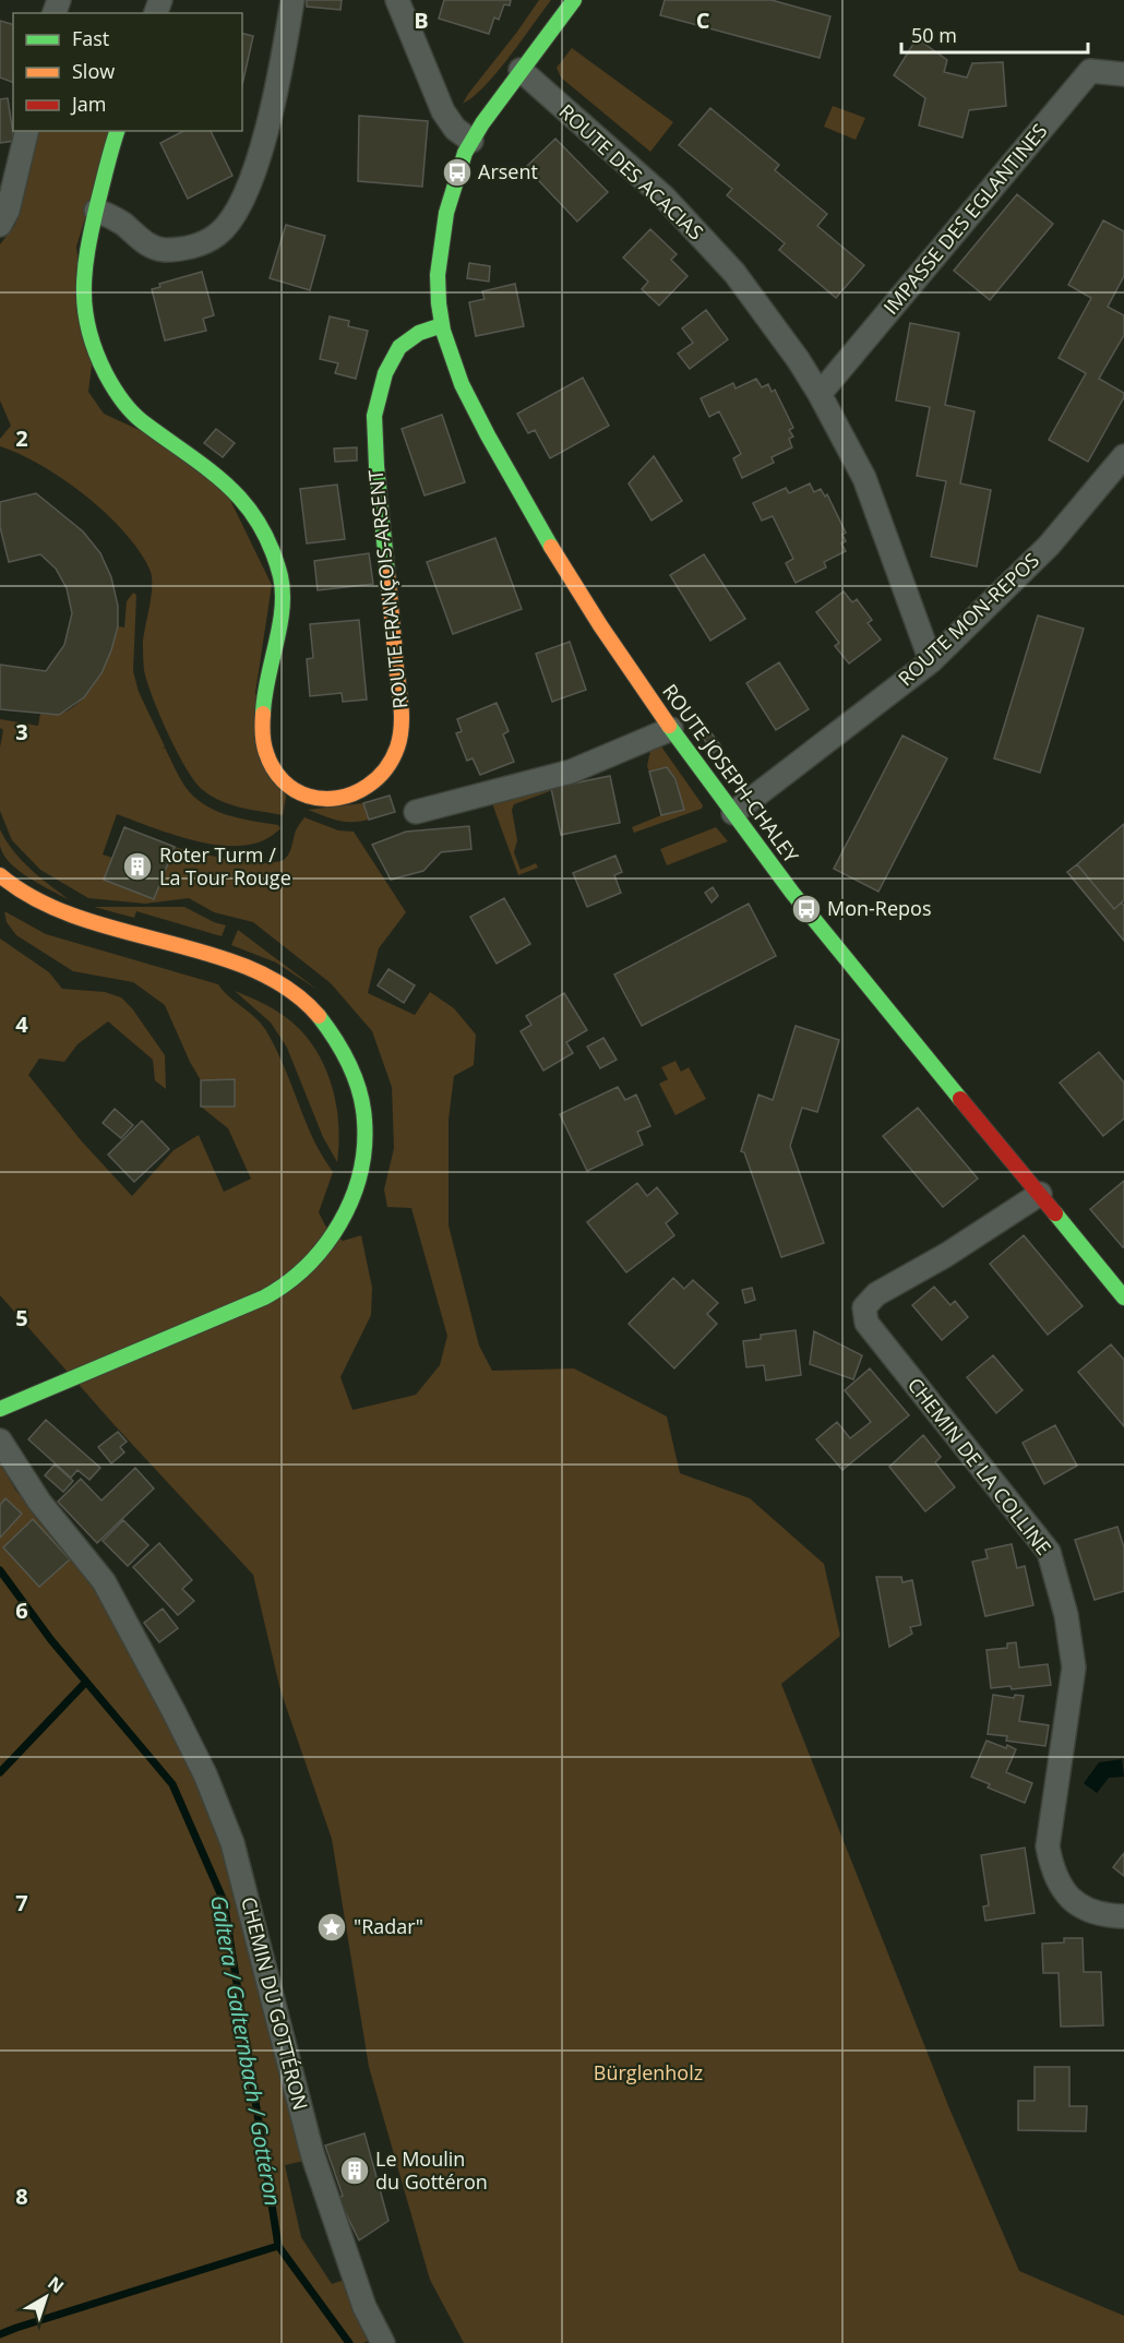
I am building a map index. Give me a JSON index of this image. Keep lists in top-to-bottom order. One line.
{"streets":{"street":["ROUTE DES ACACIAS","IMPASSE DES EGLANTINES","ROUTE FRANÇOIS-ARSENT","ROUTE MON-REPOS","ROUTE JOSEPH-CHALEY","CHEMIN DE LA COLLINE","CHEMIN DU GOTTÉRON"]},"crossings":[["ROUTE DES ACACIAS","IMPASSE DES EGLANTINES"],["ROUTE DES ACACIAS","ROUTE MON-REPOS"],["ROUTE DES ACACIAS","ROUTE JOSEPH-CHALEY"],["ROUTE FRANÇOIS-ARSENT","ROUTE JOSEPH-CHALEY"],["ROUTE MON-REPOS","ROUTE JOSEPH-CHALEY"],["ROUTE JOSEPH-CHALEY","CHEMIN DE LA COLLINE"]],"water":["Galtera / Galternbach / Gottéron"],"parks":["Bürglenholz"],"places":{"bus stop":["Arsent","Mon-Repos"],"building":["Roter Turm / La Tour Rouge","Le Moulin du Gottéron"],"place":["\"Radar\""]},"legend":["Fast","Slow","Jam"],"scale_bar":"50 m","north":"top right","grid":{"columns":["B","C"],"rows":["2","3","4","5","6","7","8"]}}
